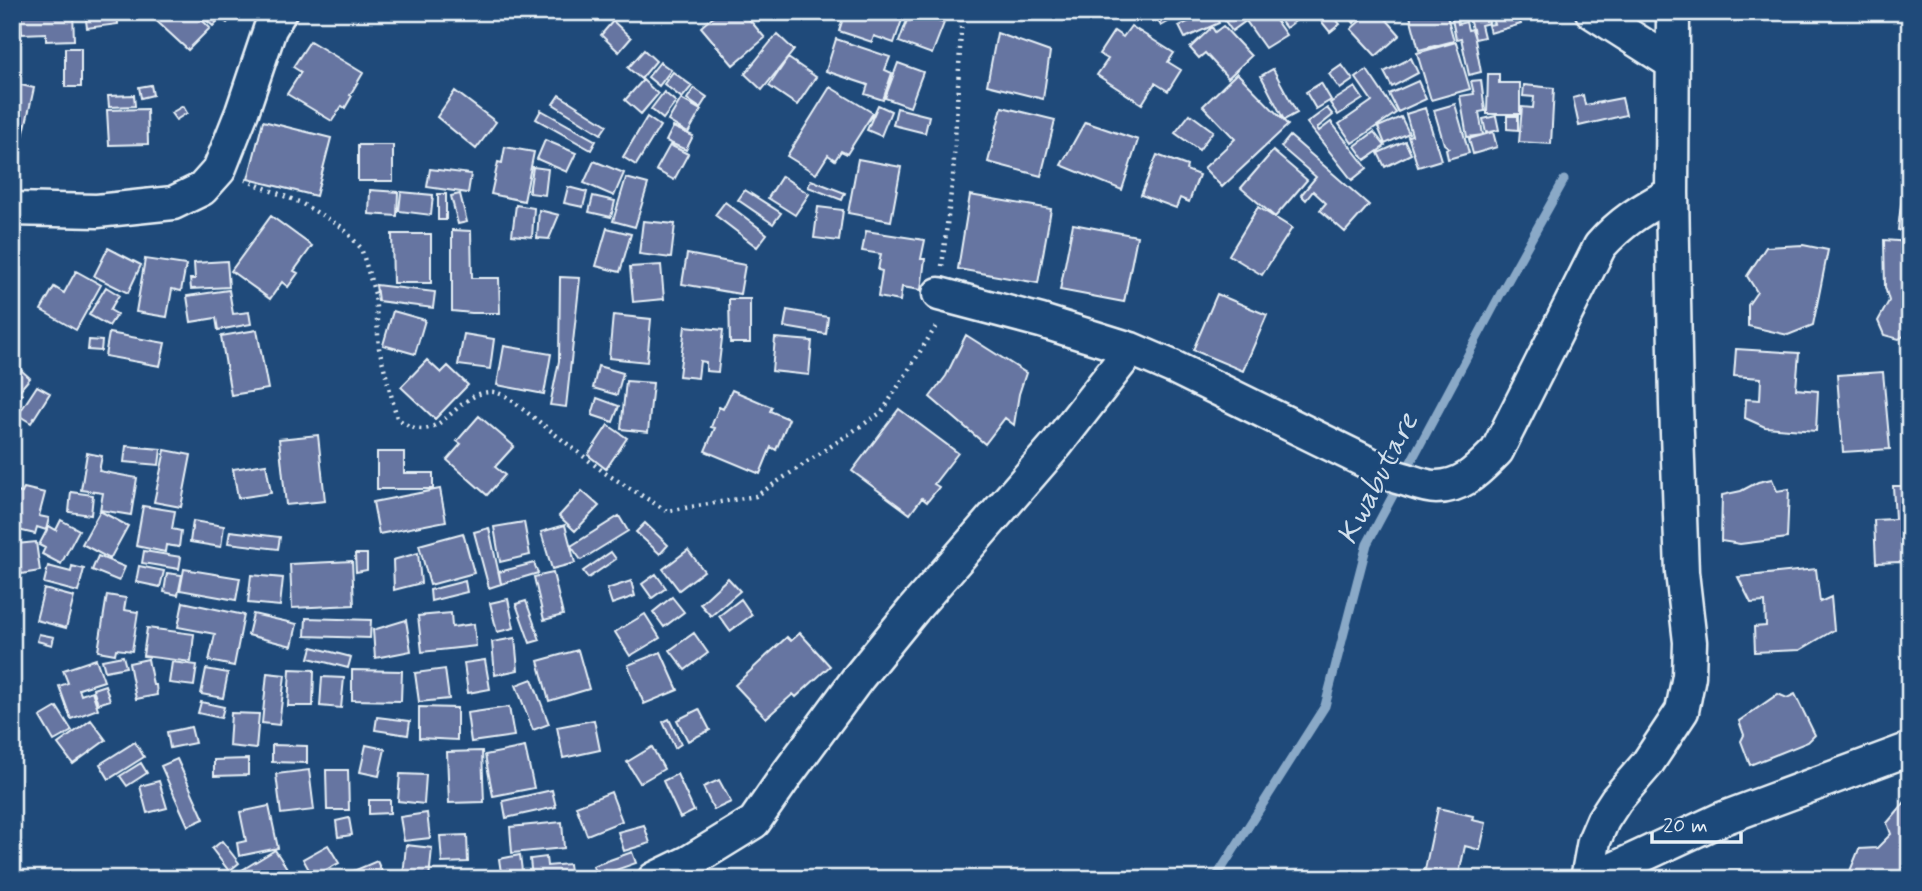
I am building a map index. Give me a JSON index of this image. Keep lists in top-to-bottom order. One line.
{"water":["Kwabutare"],"scale_bar":"20 m"}
